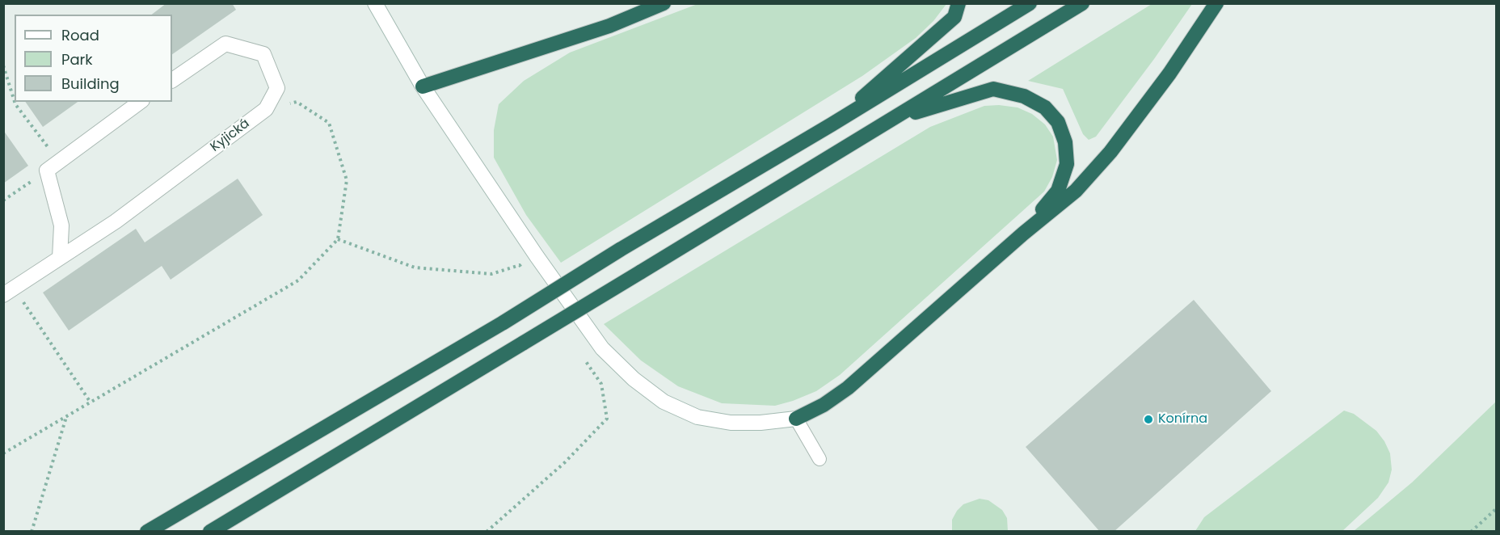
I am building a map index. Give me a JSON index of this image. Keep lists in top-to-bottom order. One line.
{"streets":{"street":["Kyjická"]},"places":["Konírna"],"legend":["Road","Park","Building"]}
